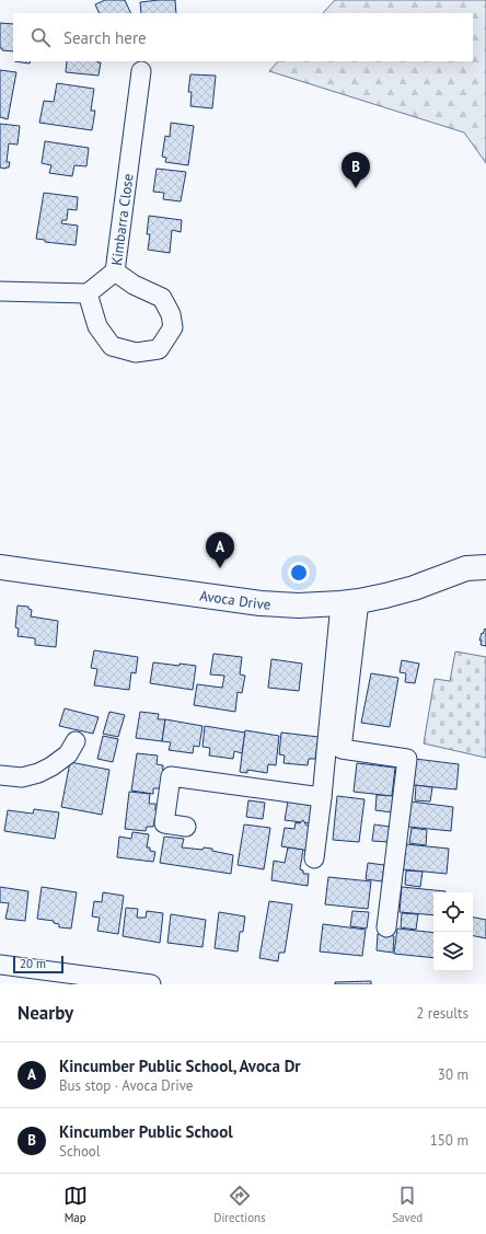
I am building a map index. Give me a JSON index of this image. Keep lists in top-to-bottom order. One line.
{"streets":{"main road":["Avoca Drive"],"street":["Kimbarra Close"]},"scale_bar":"20 m","page":{"search":"Search here","pins":["B","A"],"scale":"20 m","heading":["Nearby","2 results"],"list":[{"mark":"A","name":"Kincumber Public School, Avoca Dr","note":"Bus stop · Avoca Drive","value":"30 m"},{"mark":"B","name":"Kincumber Public School","note":"School","value":"150 m"}],"nav":["Map","Directions","Saved"]}}
